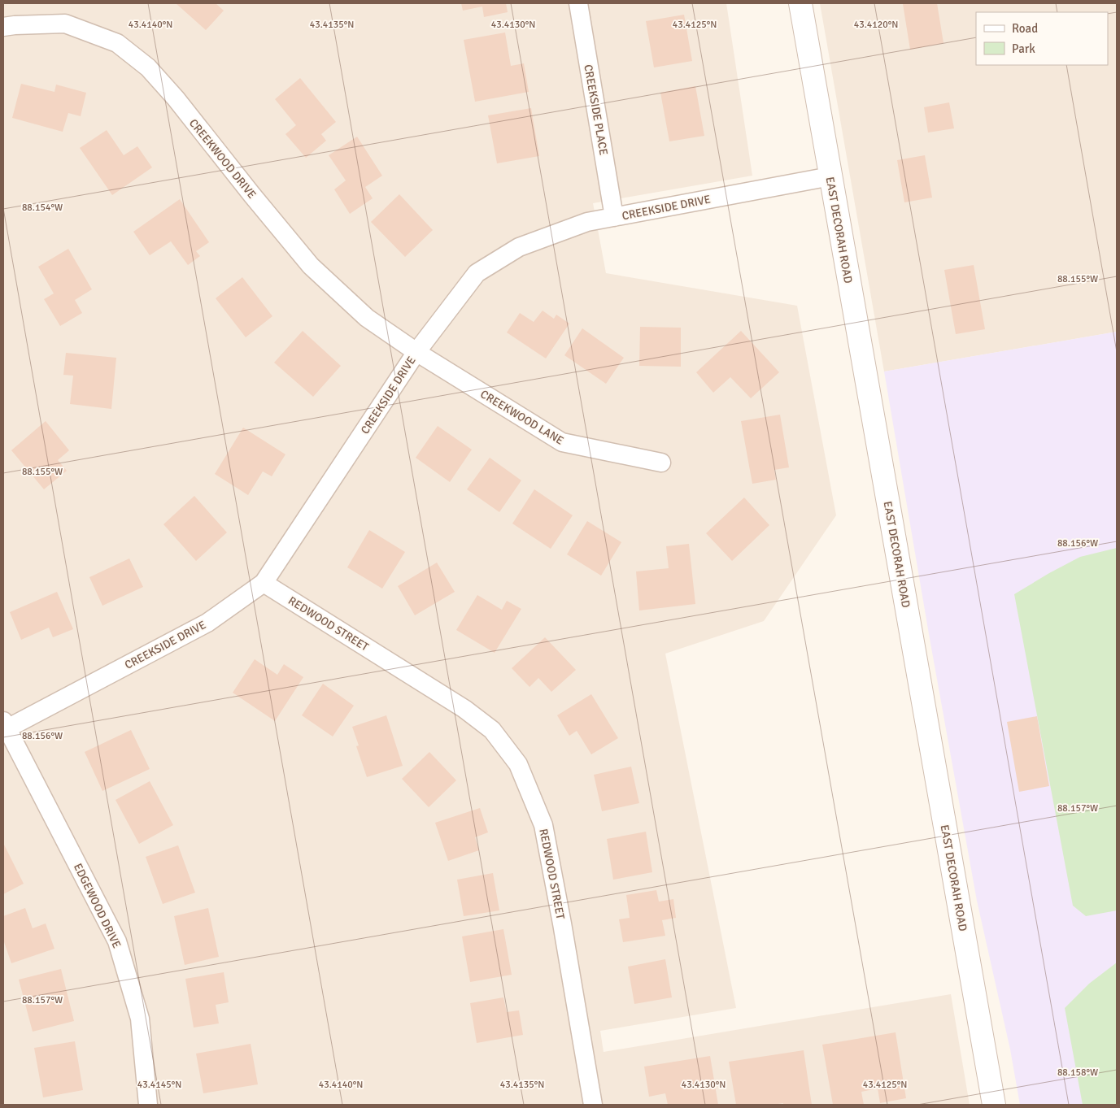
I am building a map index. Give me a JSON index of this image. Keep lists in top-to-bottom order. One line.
{"streets":{"street":["CREEKSIDE PLACE","CREEKWOOD DRIVE","CREEKSIDE DRIVE","EAST DECORAH ROAD","CREEKWOOD LANE","REDWOOD STREET","EDGEWOOD DRIVE"]},"crossings":[["CREEKSIDE PLACE","CREEKSIDE DRIVE"],["CREEKWOOD DRIVE","CREEKSIDE DRIVE"],["CREEKWOOD DRIVE","CREEKWOOD LANE"],["CREEKSIDE DRIVE","EAST DECORAH ROAD"],["CREEKSIDE DRIVE","CREEKWOOD LANE"],["CREEKSIDE DRIVE","REDWOOD STREET"],["CREEKSIDE DRIVE","EDGEWOOD DRIVE"]],"legend":["Road","Park"],"coordinates":["43.4140°N","43.4135°N","43.4130°N","43.4125°N","43.4120°N","88.154°W","88.155°W","88.156°W","88.157°W","88.158°W","43.4145°N"]}
